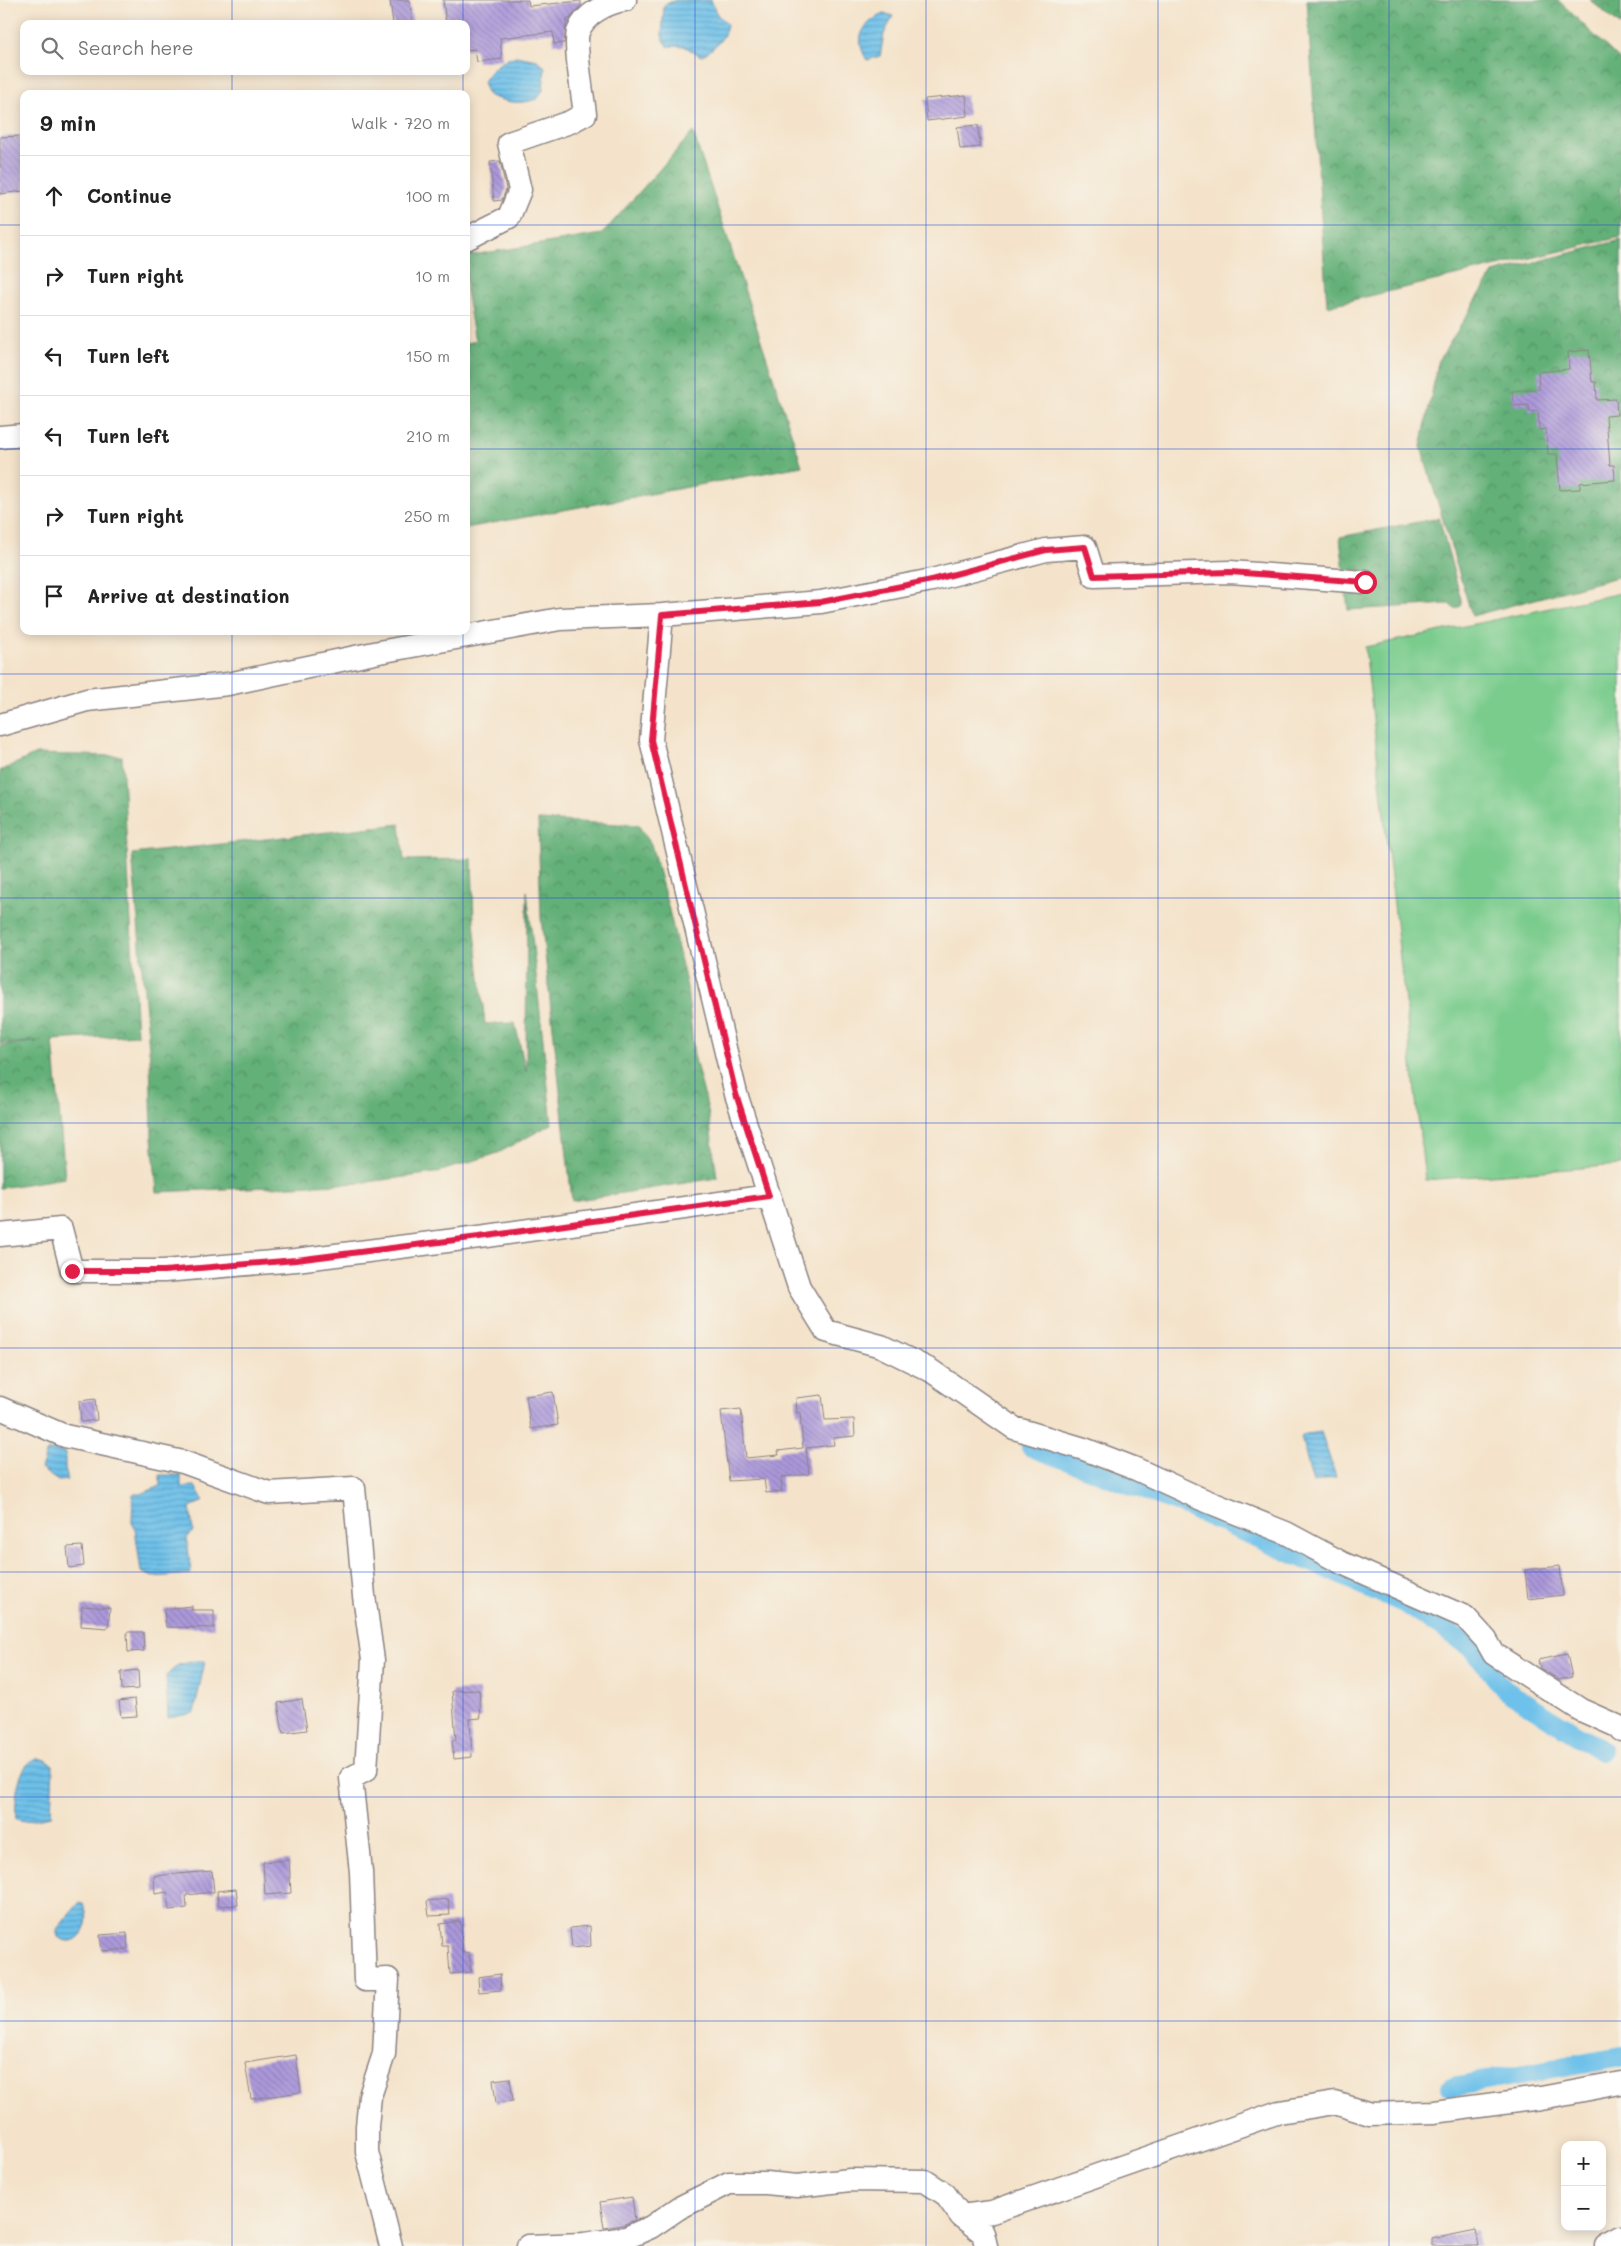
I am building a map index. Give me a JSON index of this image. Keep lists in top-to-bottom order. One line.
{"page":{"search":"Search here","heading":["9 min","Walk · 720 m"],"list":[["Continue","100 m"],["Turn right","10 m"],["Turn left","150 m"],["Turn left","210 m"],["Turn right","250 m"],"Arrive at destination"],"map_buttons":["+","−"]}}
